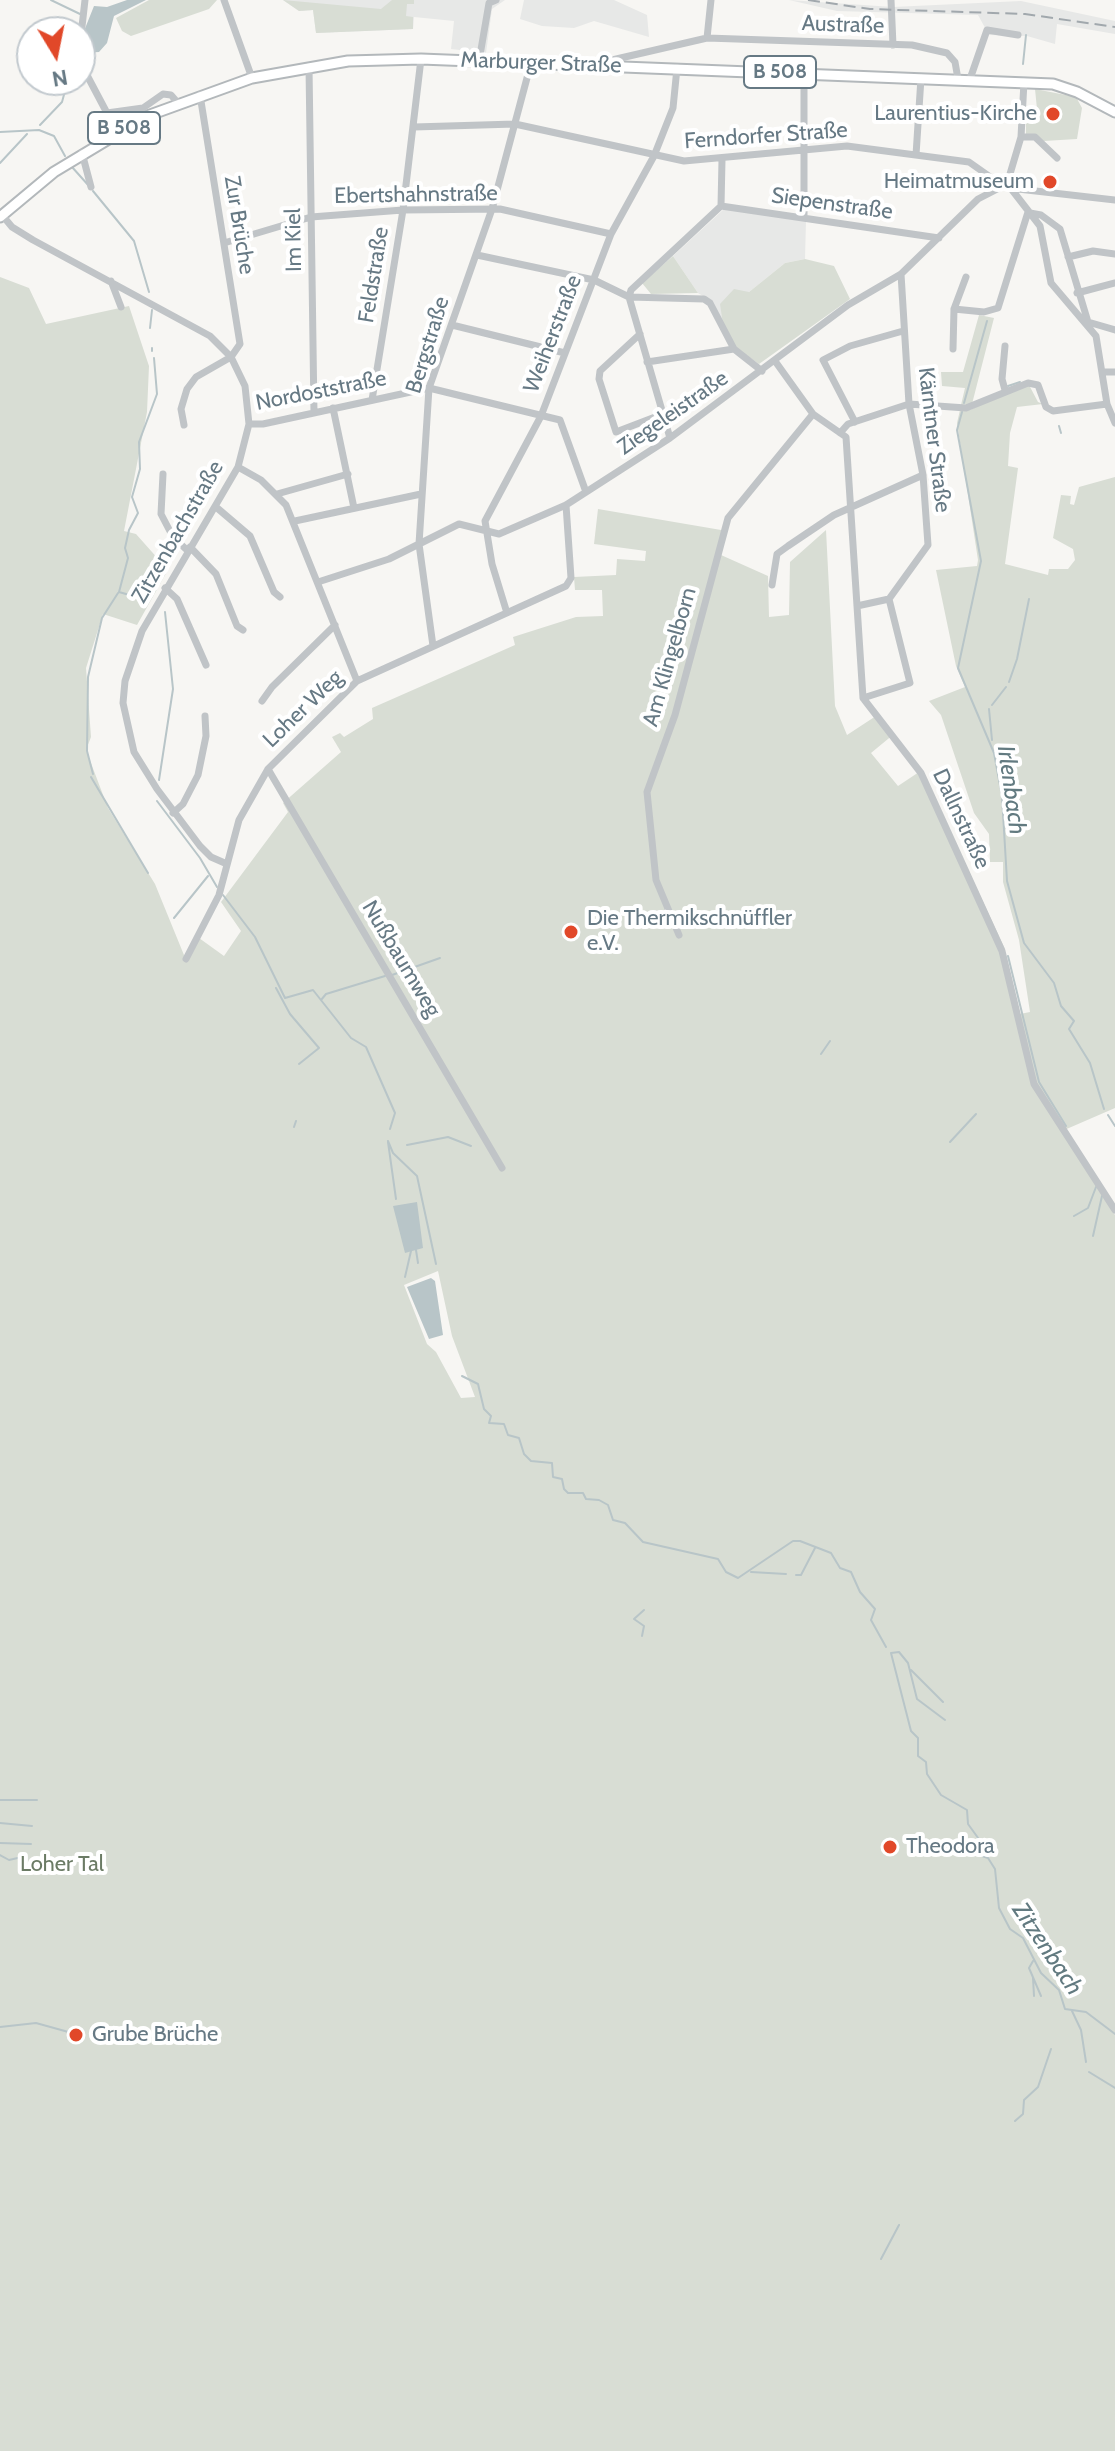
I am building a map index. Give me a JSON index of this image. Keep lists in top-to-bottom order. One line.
{"streets":{"main road":["Marburger Straße","B 508"],"street":["Austraße","Ferndorfer Straße","Ebertshahnstraße","Siepenstraße","Zur Brüche","Im Kiel","Feldstraße","Weiherstraße","Bergstraße","Nordoststraße","Ziegeleistraße","Kärntner Straße","Zitzenbachstraße","Am Klingelborn","Loher Weg","Dallnstraße","Nußbaumweg"]},"crossings":[["Austraße","Marburger Straße"],["Marburger Straße","Zur Brüche"],["Marburger Straße","Im Kiel"],["Marburger Straße","Feldstraße"],["Marburger Straße","Weiherstraße"],["Marburger Straße","Bergstraße"],["Marburger Straße","Zitzenbachstraße"],["Ferndorfer Straße","Feldstraße"],["Ferndorfer Straße","Weiherstraße"],["Ferndorfer Straße","Bergstraße"],["Ferndorfer Straße","Ziegeleistraße"],["Ebertshahnstraße","Zur Brüche"],["Ebertshahnstraße","Im Kiel"],["Ebertshahnstraße","Feldstraße"],["Ebertshahnstraße","Weiherstraße"],["Ebertshahnstraße","Bergstraße"],["Siepenstraße","Ziegeleistraße"],["Zur Brüche","Zitzenbachstraße"],["Im Kiel","Nordoststraße"],["Feldstraße","Nordoststraße"],["Weiherstraße","Nordoststraße"],["Weiherstraße","Ziegeleistraße"],["Weiherstraße","Loher Weg"],["Bergstraße","Nordoststraße"],["Bergstraße","Ziegeleistraße"],["Bergstraße","Loher Weg"],["Nordoststraße","Ziegeleistraße"],["Nordoststraße","Zitzenbachstraße"],["Ziegeleistraße","Kärntner Straße"],["Ziegeleistraße","Loher Weg"],["Zitzenbachstraße","Loher Weg"],["Loher Weg","Nußbaumweg"]],"water":["Irlenbach","Zitzenbach"],"parks":["Loher Tal"],"places":["Laurentius-Kirche","Heimatmuseum","Die Thermikschnüffler e.V.","Theodora","Grube Brüche"],"north":"bottom"}
